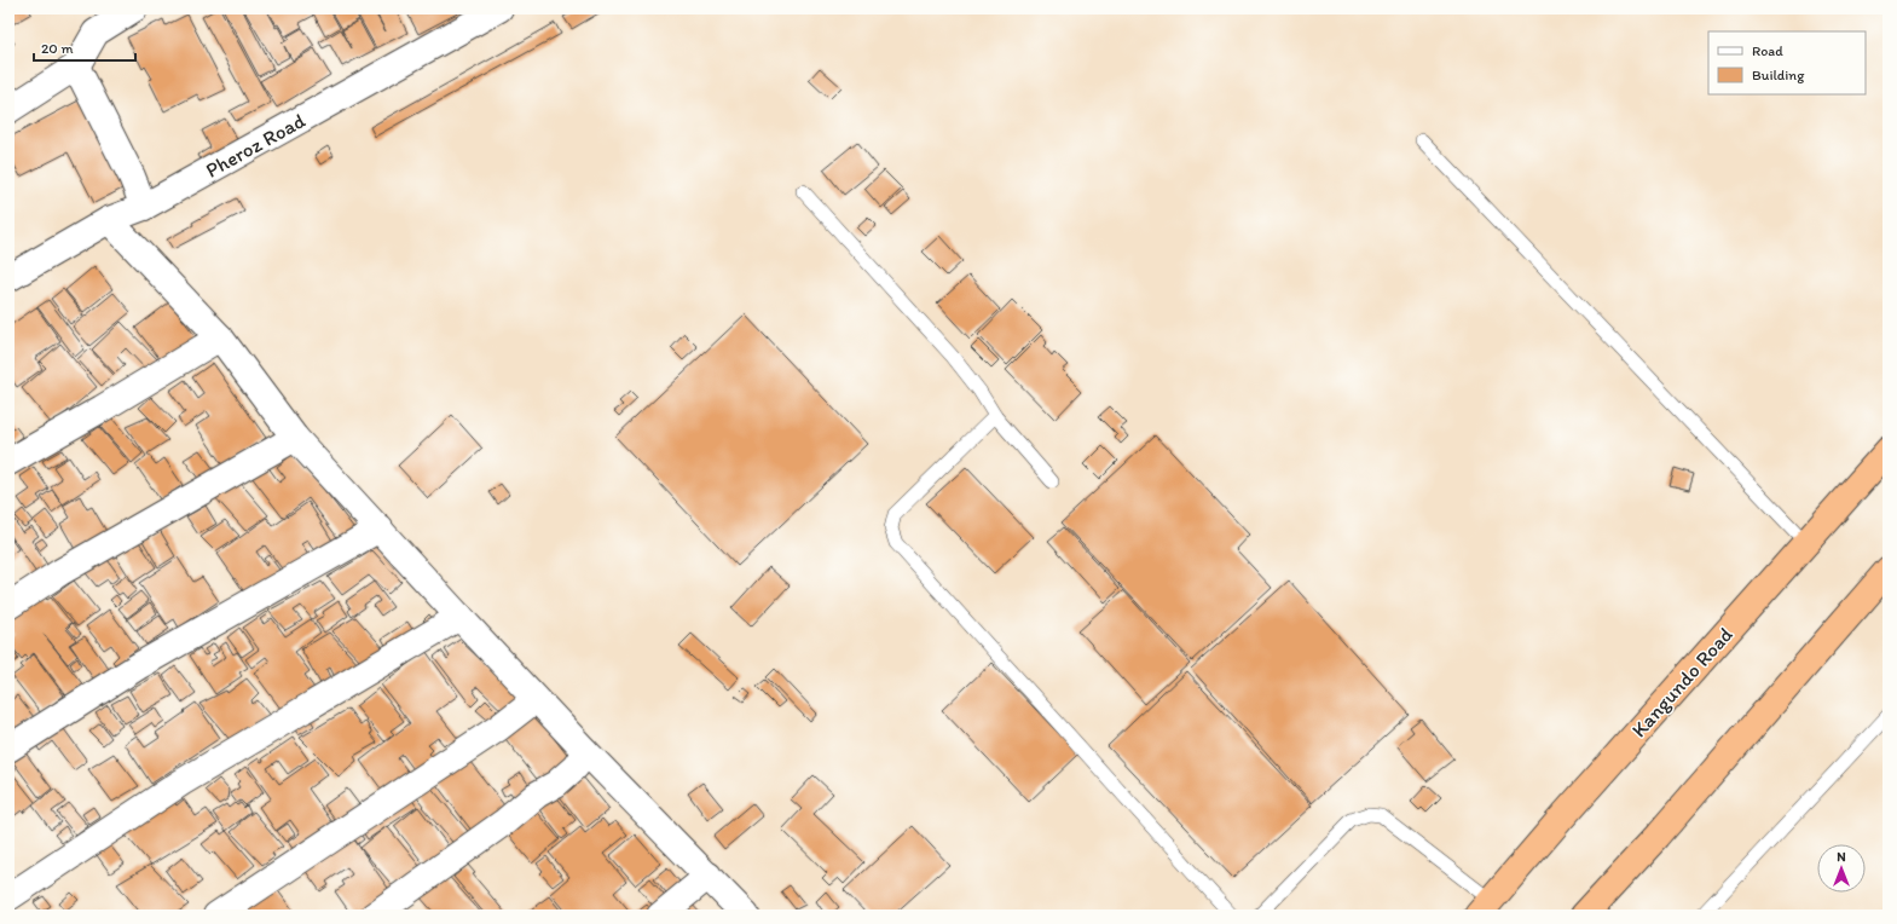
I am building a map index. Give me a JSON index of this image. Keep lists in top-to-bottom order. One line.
{"streets":{"highway":["Kangundo Road"],"street":["Pheroz Road"]},"legend":["Road","Building"],"scale_bar":"20 m","north":"top"}
